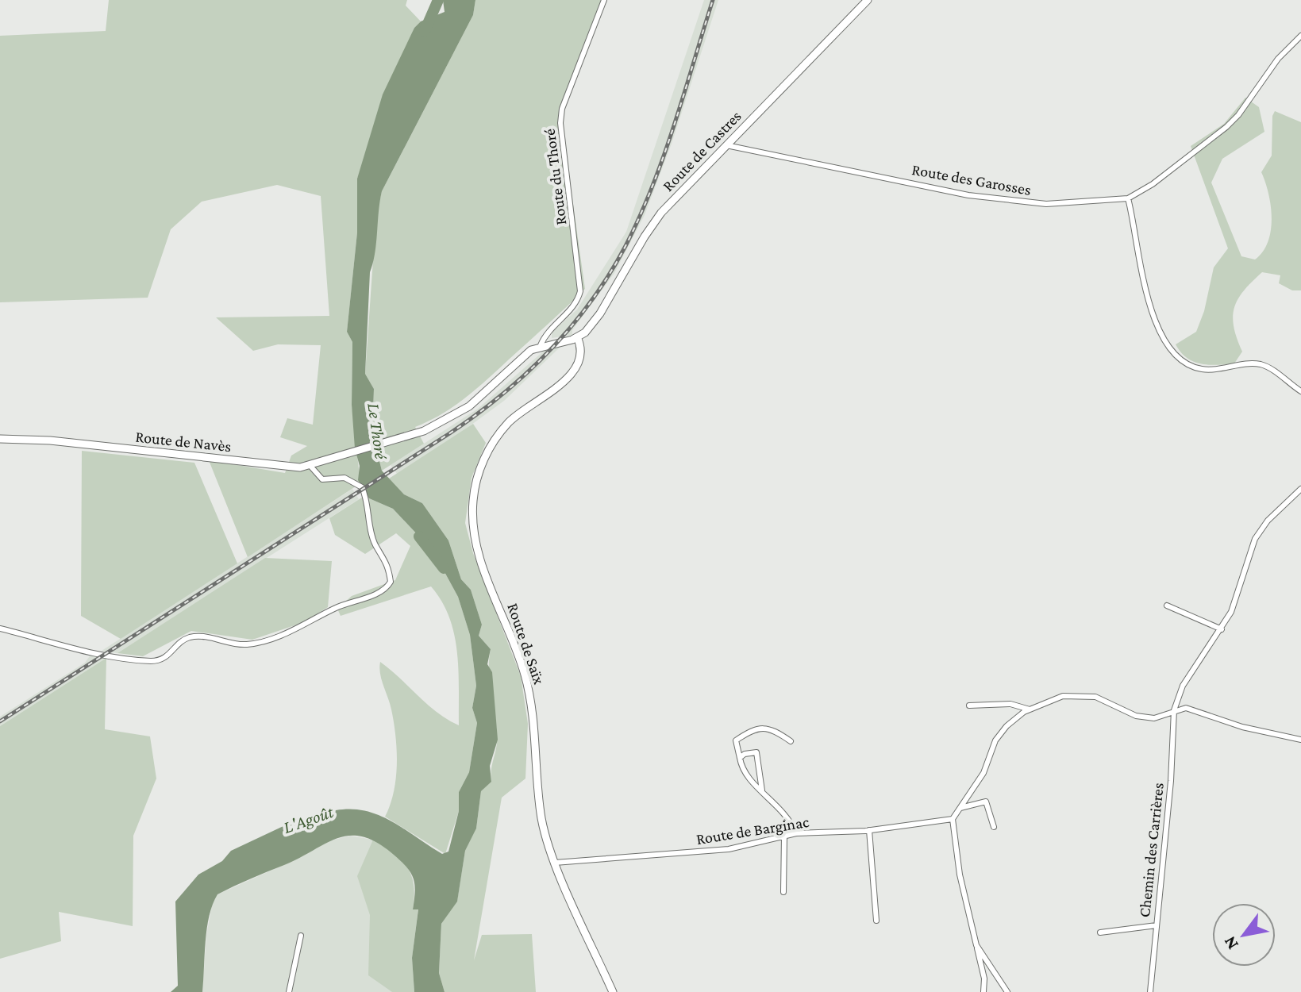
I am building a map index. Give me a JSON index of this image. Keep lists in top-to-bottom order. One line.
{"streets":{"main road":["Route de Castres","Route de Navès","Route de Saïx"],"street":["Route du Thoré","Route des Garosses","Route de Barginac","Chemin des Carrières"]},"crossings":[["Route de Castres","Route des Garosses"],["Route de Castres","Route de Saïx"],["Route du Thoré","Route de Navès"],["Route de Saïx","Route de Barginac"]],"water":["Le Thoré","L'Agoût"],"north":"bottom left"}
